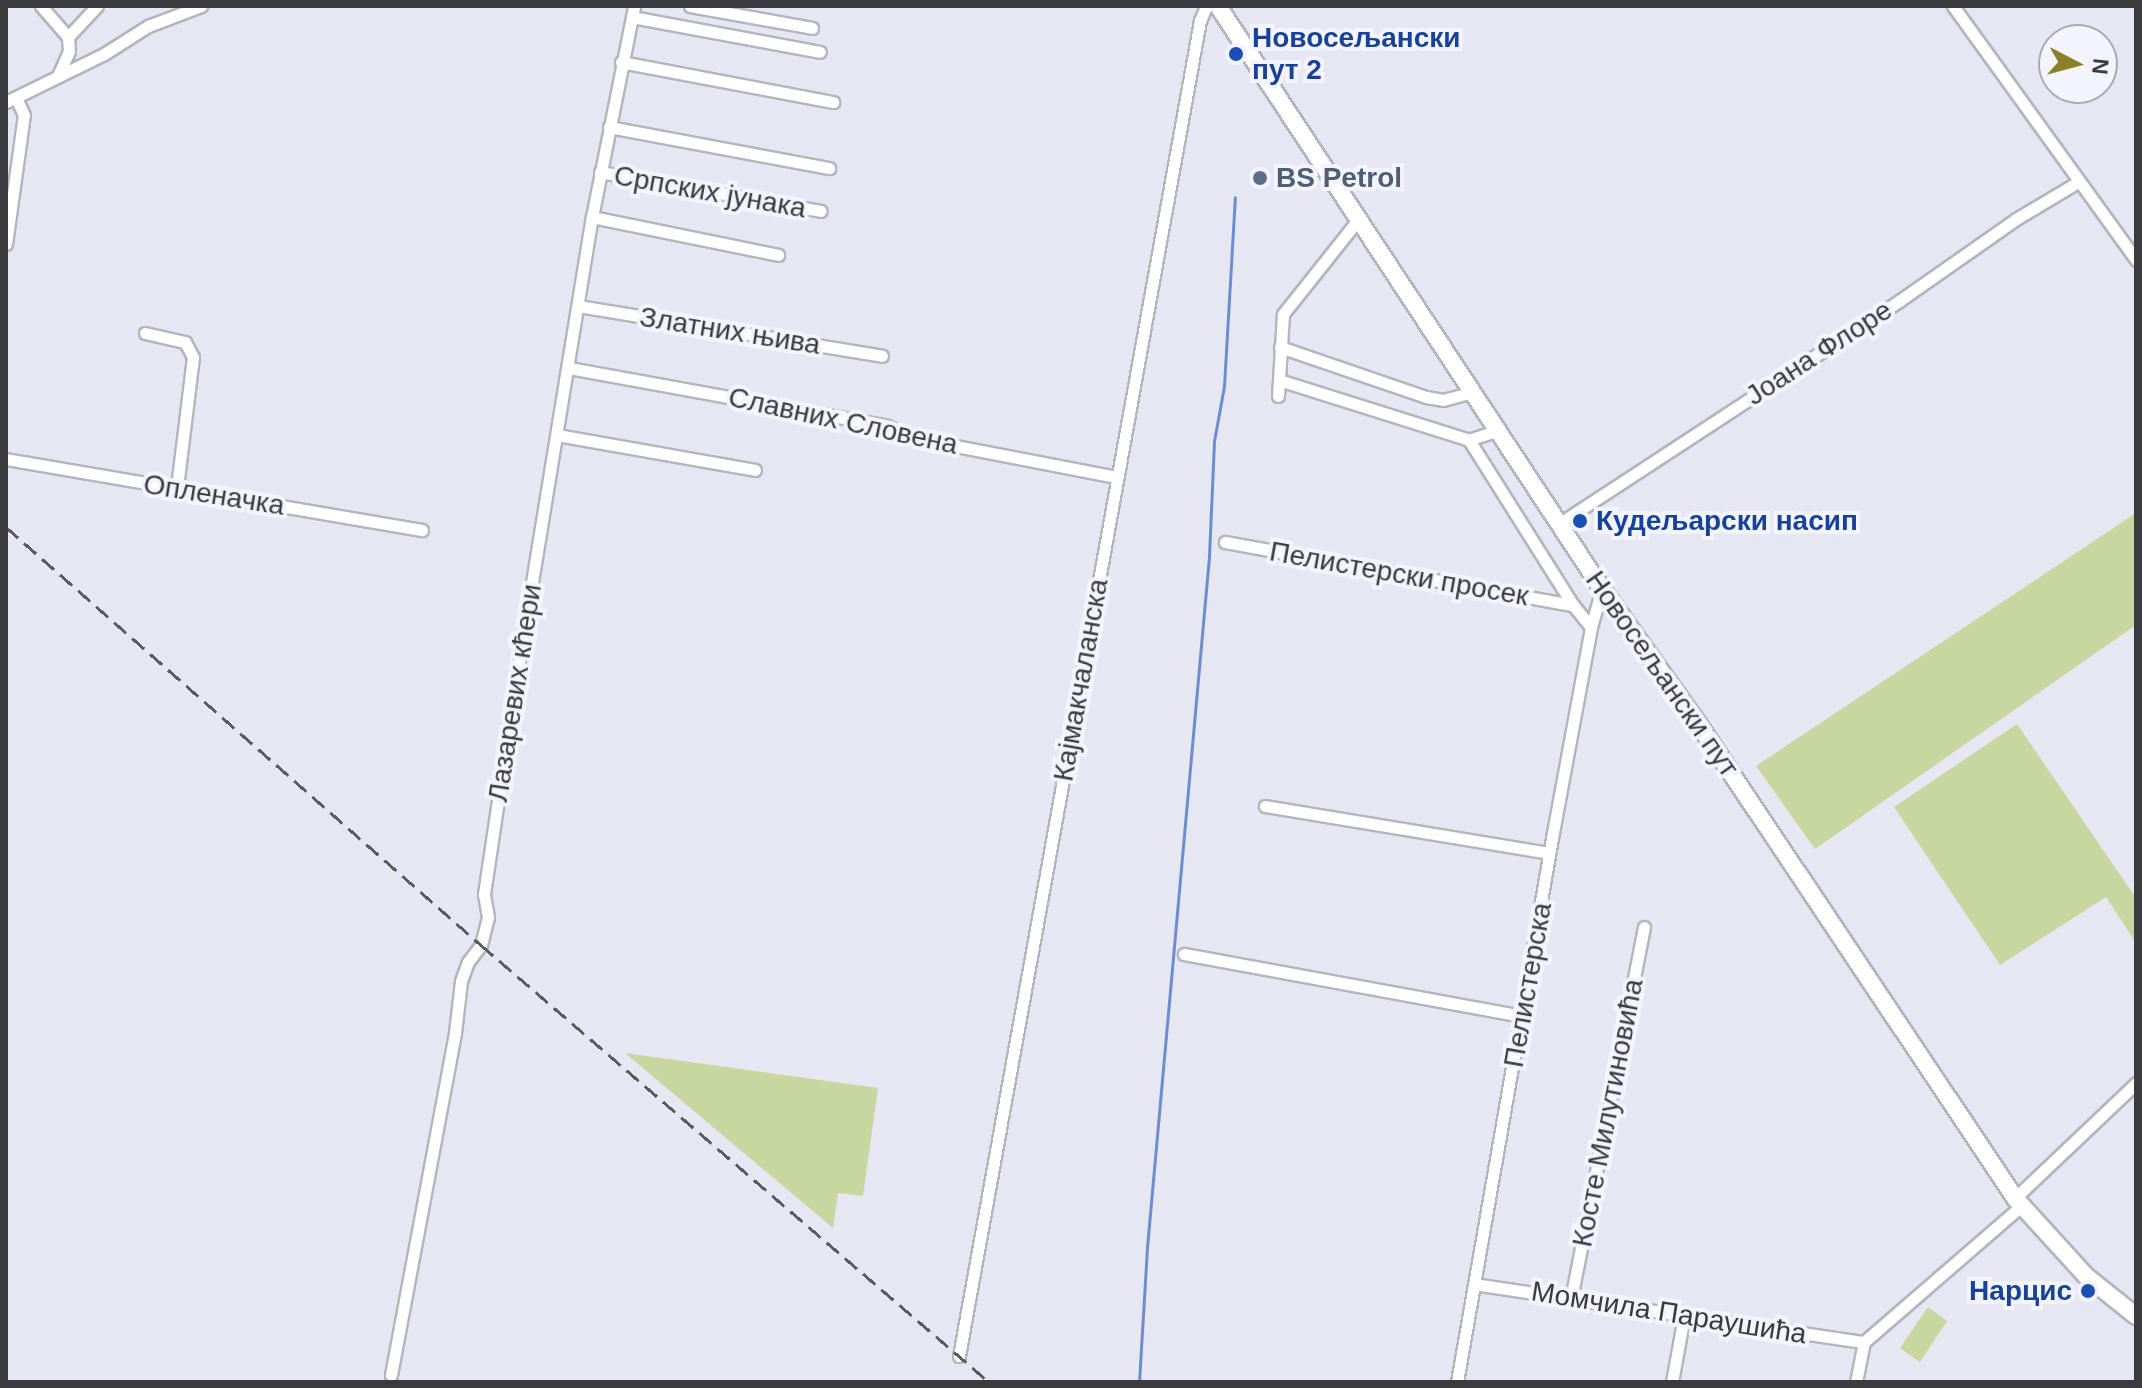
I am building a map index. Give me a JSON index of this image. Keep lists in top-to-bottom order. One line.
{"streets":{"main road":["Новосељански пут"],"street":["Српских јунака","Златних њива","Јоана Флоре","Славних Словена","Опленачка","Пелистерски просек","Кајмакчаланска","Лазаревих кћери","Пелистерска","Косте Милутиновића","Момчила Параушића"]},"crossings":[["Српских јунака","Лазаревих кћери"],["Златних њива","Лазаревих кћери"],["Јоана Флоре","Новосељански пут"],["Славних Словена","Кајмакчаланска"],["Славних Словена","Лазаревих кћери"],["Новосељански пут","Пелистерска"],["Пелистерска","Момчила Параушића"],["Косте Милутиновића","Момчила Параушића"]],"places":["Новосељански пут 2","BS Petrol","Кудељарски насип","Нарцис"],"north":"right"}
